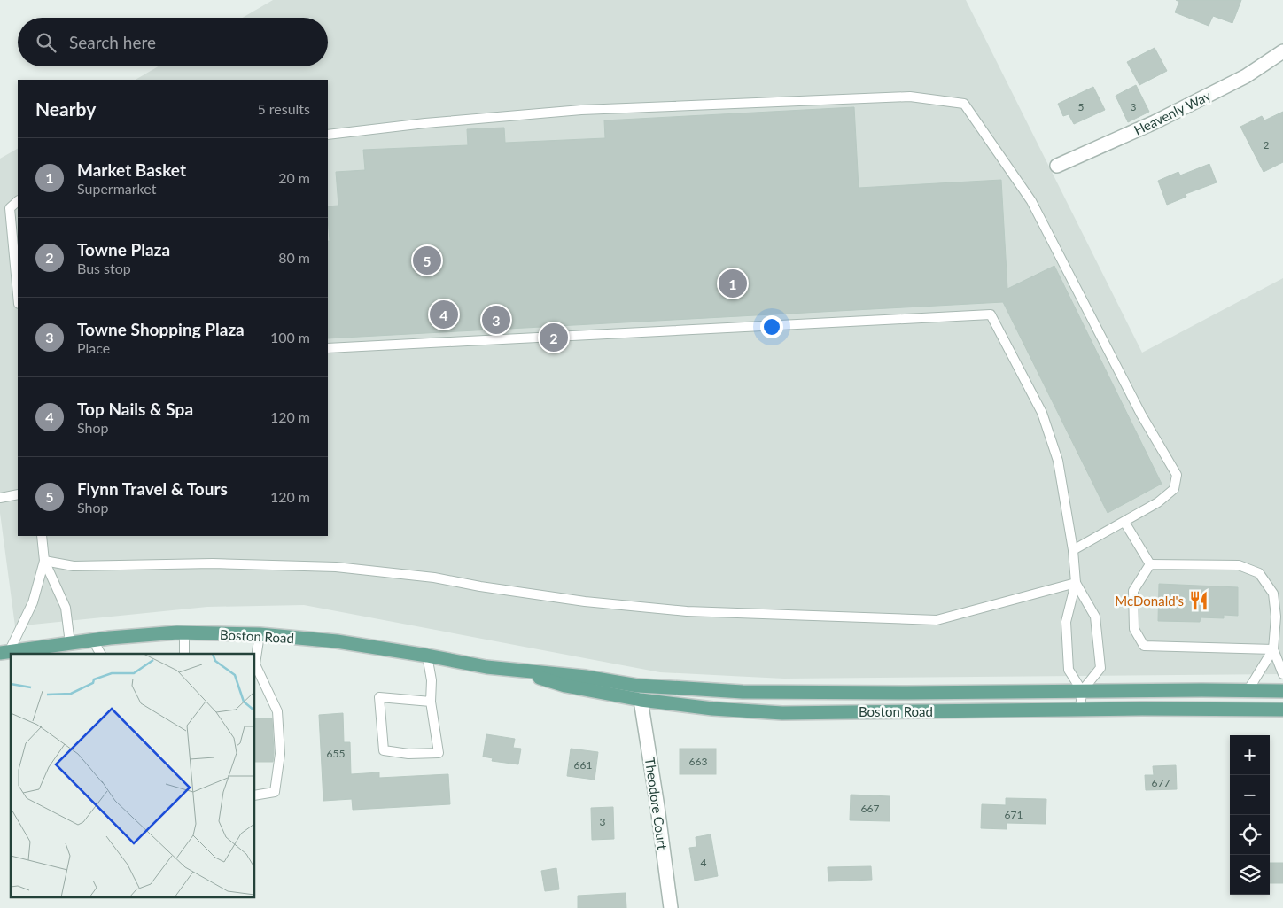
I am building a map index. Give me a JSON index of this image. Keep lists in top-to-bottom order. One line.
{"streets":{"main road":["Boston Road"],"street":["Heavenly Way","Theodore Court"]},"crossings":[["Boston Road","Theodore Court"]],"places":{"restaurant":["McDonald's"]},"house_numbers":["5","3","2","655","663","661","677","667","671","3","4"],"page":{"search":"Search here","heading":["Nearby","5 results"],"list":[{"mark":"1","name":"Market Basket","note":"Supermarket","value":"20 m"},{"mark":"2","name":"Towne Plaza","note":"Bus stop","value":"80 m"},{"mark":"3","name":"Towne Shopping Plaza","note":"Place","value":"100 m"},{"mark":"4","name":"Top Nails & Spa","note":"Shop","value":"120 m"},{"mark":"5","name":"Flynn Travel & Tours","note":"Shop","value":"120 m"}],"pins":["5","1","4","3","2"],"map_buttons":["+","−"]}}
